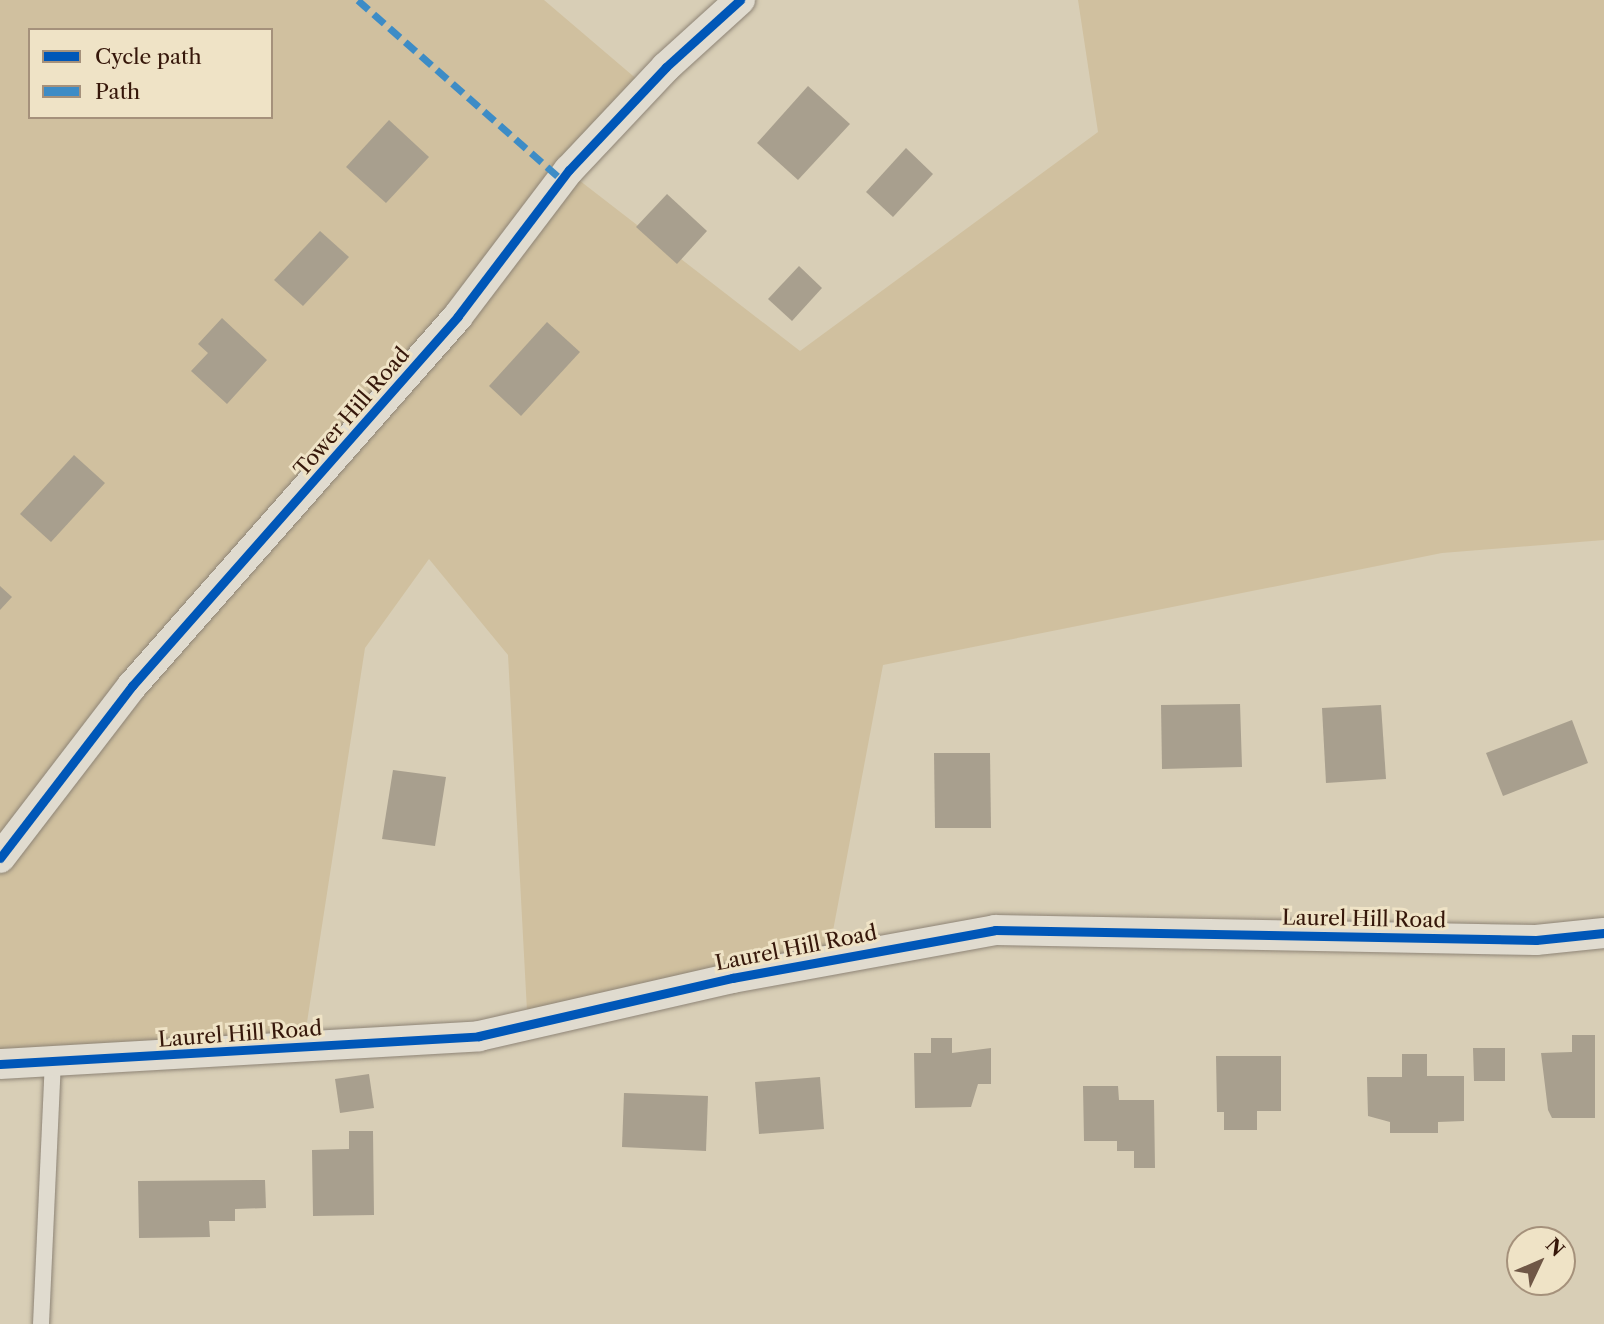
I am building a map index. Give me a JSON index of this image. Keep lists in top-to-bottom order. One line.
{"streets":{"street":["Tower Hill Road","Laurel Hill Road"]},"legend":["Cycle path","Path"],"north":"top right"}
